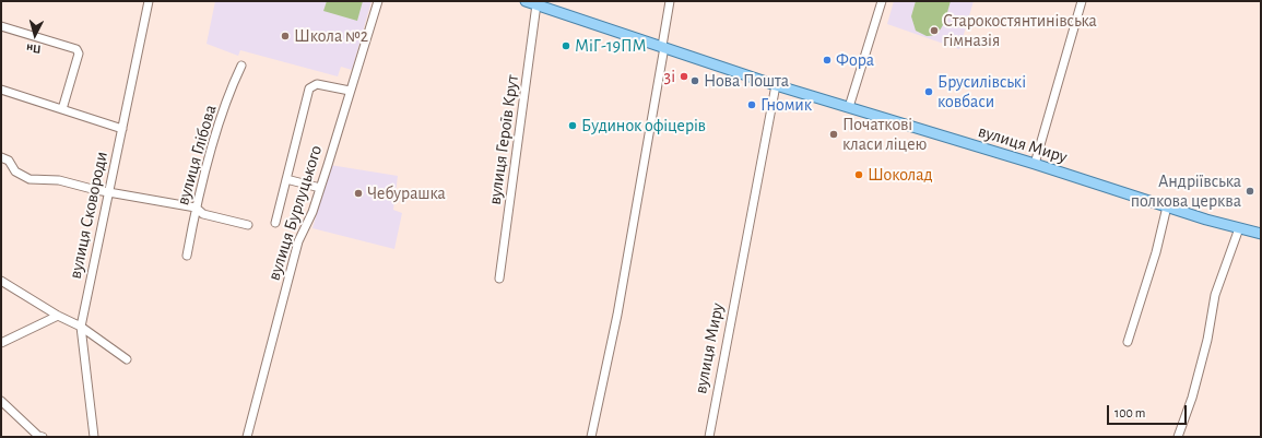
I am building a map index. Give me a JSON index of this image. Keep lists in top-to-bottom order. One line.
{"streets":{"main road":["вулиця Миру"],"street":["вулиця Героїв Крут","вулиця Глібова","вулиця Бурлуцького","вулиця Сковороди"]},"crossings":[["вулиця Героїв Крут","вулиця Миру"]],"places":["Старокостянтинівська гімназія","Школа №2","МіГ-19ПМ","Фора","3і","Нова Пошта","Брусилівські ковбаси","Гномик","Будинок офіцерів","Початкові класи ліцею","Шоколад","Андріївська полкова церква","Чебурашка"],"scale_bar":"100 m","north":"bottom"}
